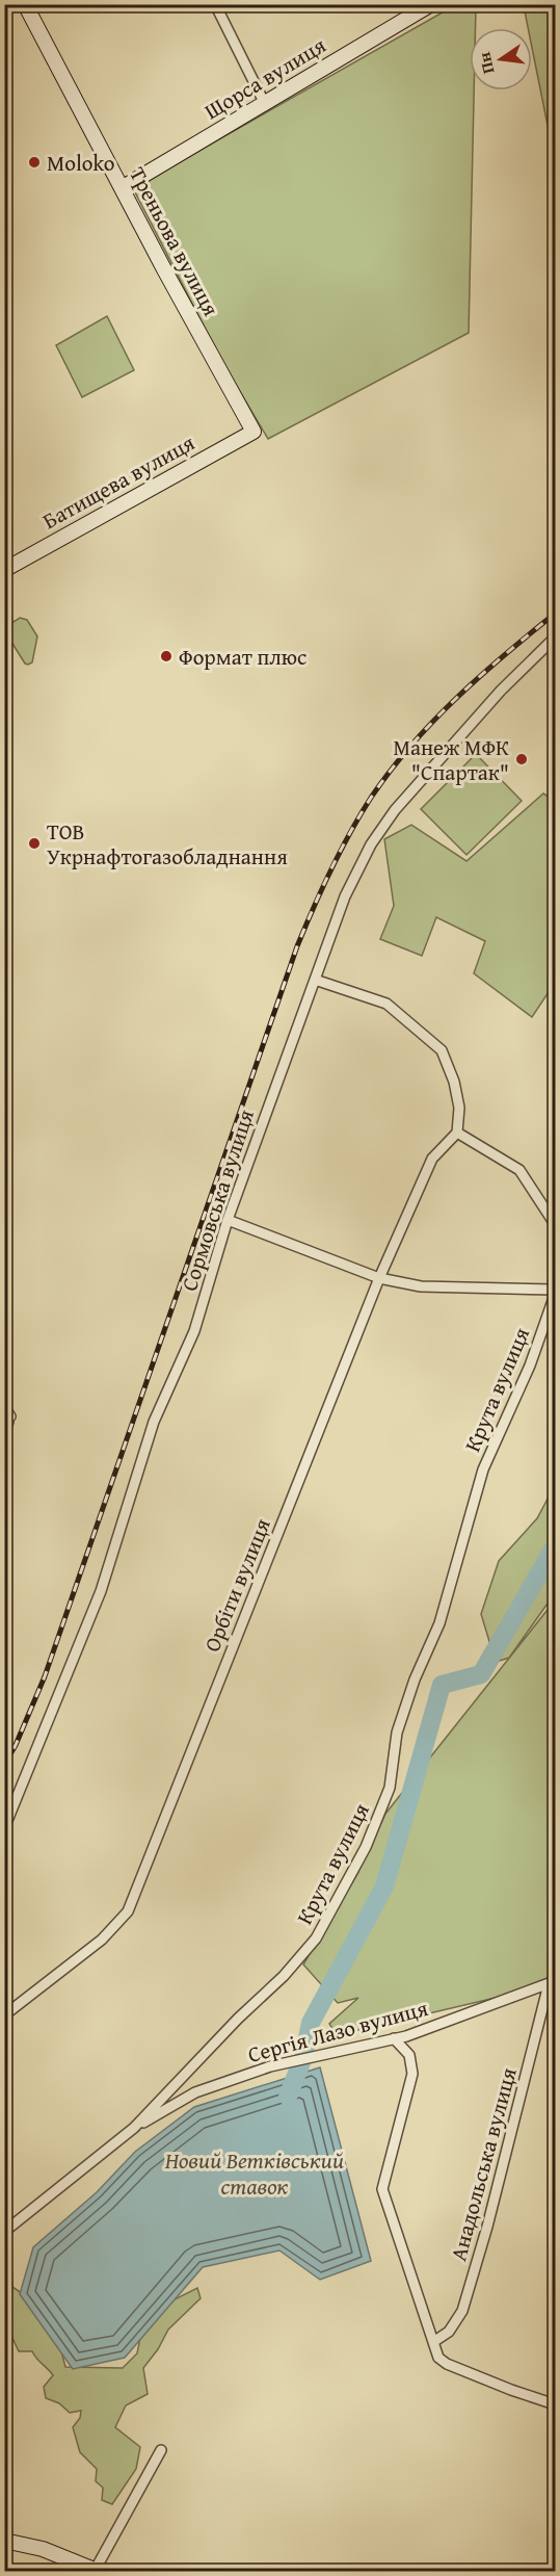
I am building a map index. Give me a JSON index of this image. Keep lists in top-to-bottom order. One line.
{"streets":{"street":["Щорса вулиця","Треньова вулиця","Батищева вулиця","Сормовська вулиця","Крута вулиця","Орбіти вулиця","Сергія Лазо вулиця","Анадольська вулиця"]},"crossings":[["Щорса вулиця","Треньова вулиця"],["Треньова вулиця","Батищева вулиця"],["Крута вулиця","Сергія Лазо вулиця"],["Сергія Лазо вулиця","Анадольська вулиця"]],"water":["Новий Ветківський ставок"],"places":["Moloko","Формат плюс","Манеж МФК \"Спартак\"","ТОВ Укрнафтогазобладнання"],"north":"left"}
